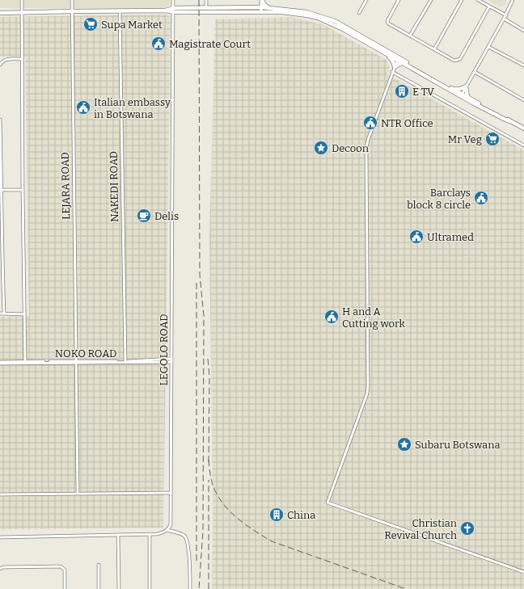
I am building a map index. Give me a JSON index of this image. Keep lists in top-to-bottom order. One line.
{"streets":{"street":["LEJARA ROAD","NAKEDI ROAD","LEGOLO ROAD","NOKO ROAD"]},"crossings":[["LEJARA ROAD","NOKO ROAD"],["NAKEDI ROAD","NOKO ROAD"],["LEGOLO ROAD","NOKO ROAD"]],"places":{"supermarket":["Supa Market","Mr Veg"],"public building":["Magistrate Court","Italian embassy in Botswana","NTR Office","Barclays block 8 circle","Ultramed","H and A Cutting work"],"building":["E TV","China"],"place":["Decoon","Subaru Botswana"],"cafe":["Delis"],"church":["Christian Revival Church"]}}
